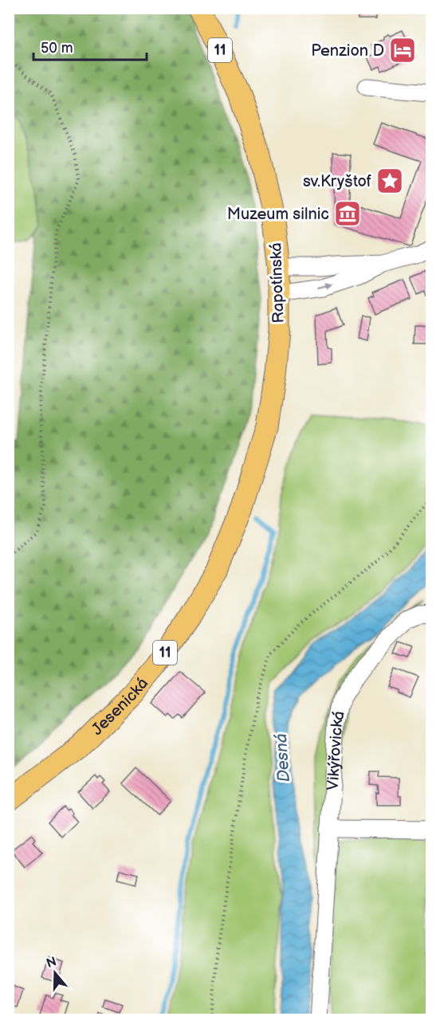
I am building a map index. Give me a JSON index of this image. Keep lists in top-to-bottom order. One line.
{"streets":{"main road":["11","Rapotínská","Jesenická"],"street":["Vikýřovická"]},"crossings":[["Rapotínská","Jesenická"]],"water":["Desná"],"places":{"hotel":["Penzion D"],"place":["sv.Kryštof"],"museum":["Muzeum silnic"]},"scale_bar":"50 m","north":"top"}
